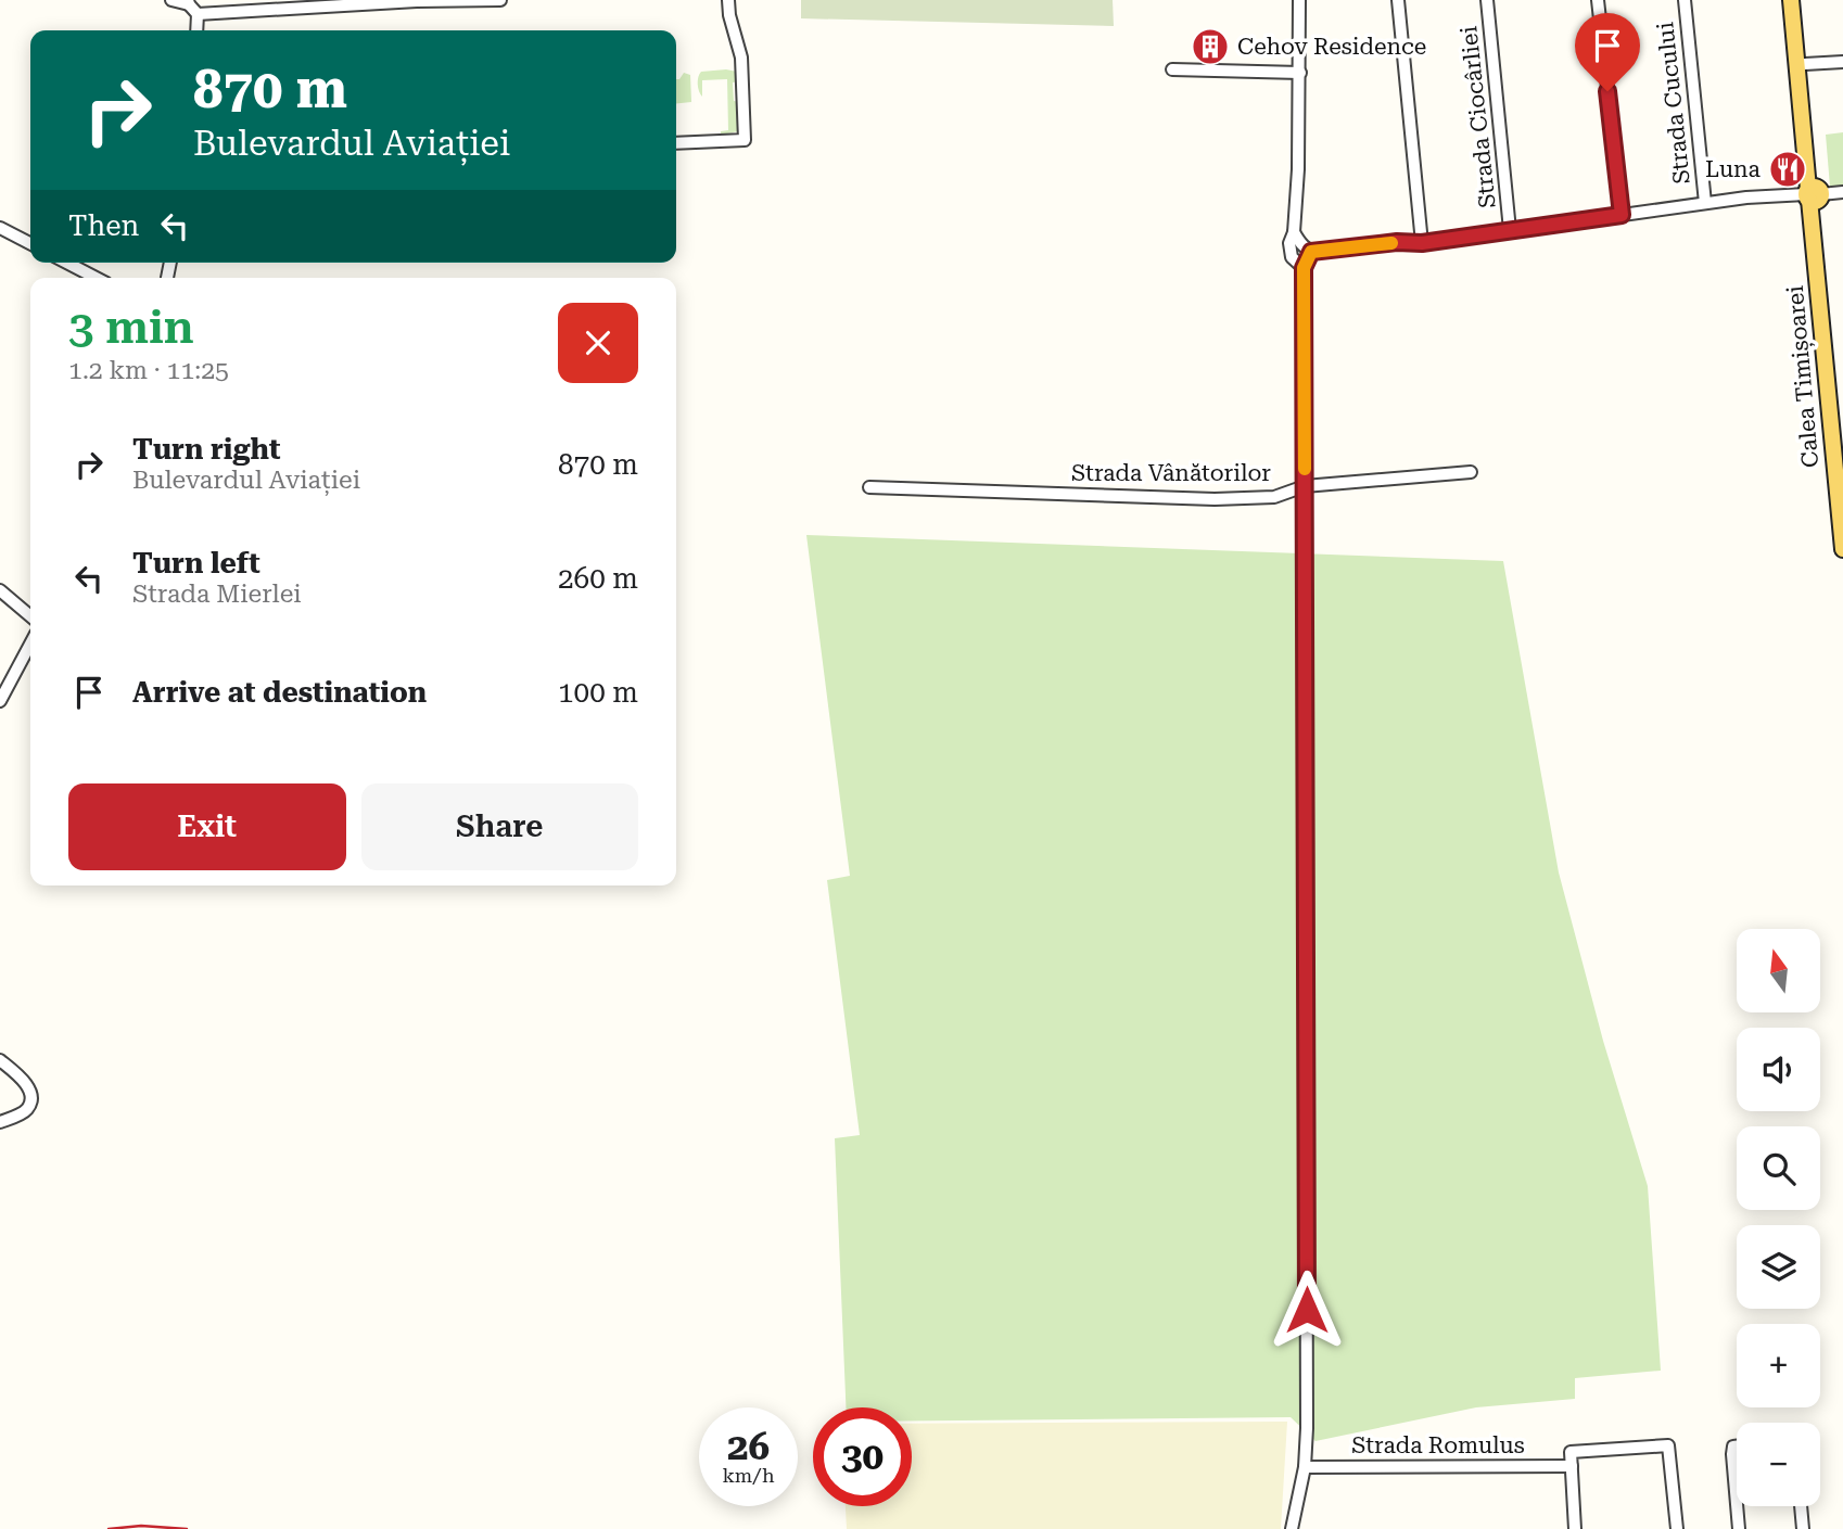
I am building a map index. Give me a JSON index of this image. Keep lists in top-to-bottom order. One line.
{"streets":{"main road":["Calea Timișoarei"],"street":["Strada Cucului","Strada Ciocârliei","Strada Vânătorilor","Strada Romulus"]},"places":{"building":["Cehov Residence"],"restaurant":["Luna"]},"north":"top","page":{"turn":["870 m","Bulevardul Aviației"],"then":"Then","heading":["3 min","1.2 km · 11:25"],"list":[{"name":"Turn right","note":"Bulevardul Aviației","value":"870 m"},{"name":"Turn left","note":"Strada Mierlei","value":"260 m"},{"name":"Arrive at destination","value":"100 m"}],"buttons":["Exit","Share"],"map_buttons":["+","−"],"speed":"26 km/h","limit":"30"}}
